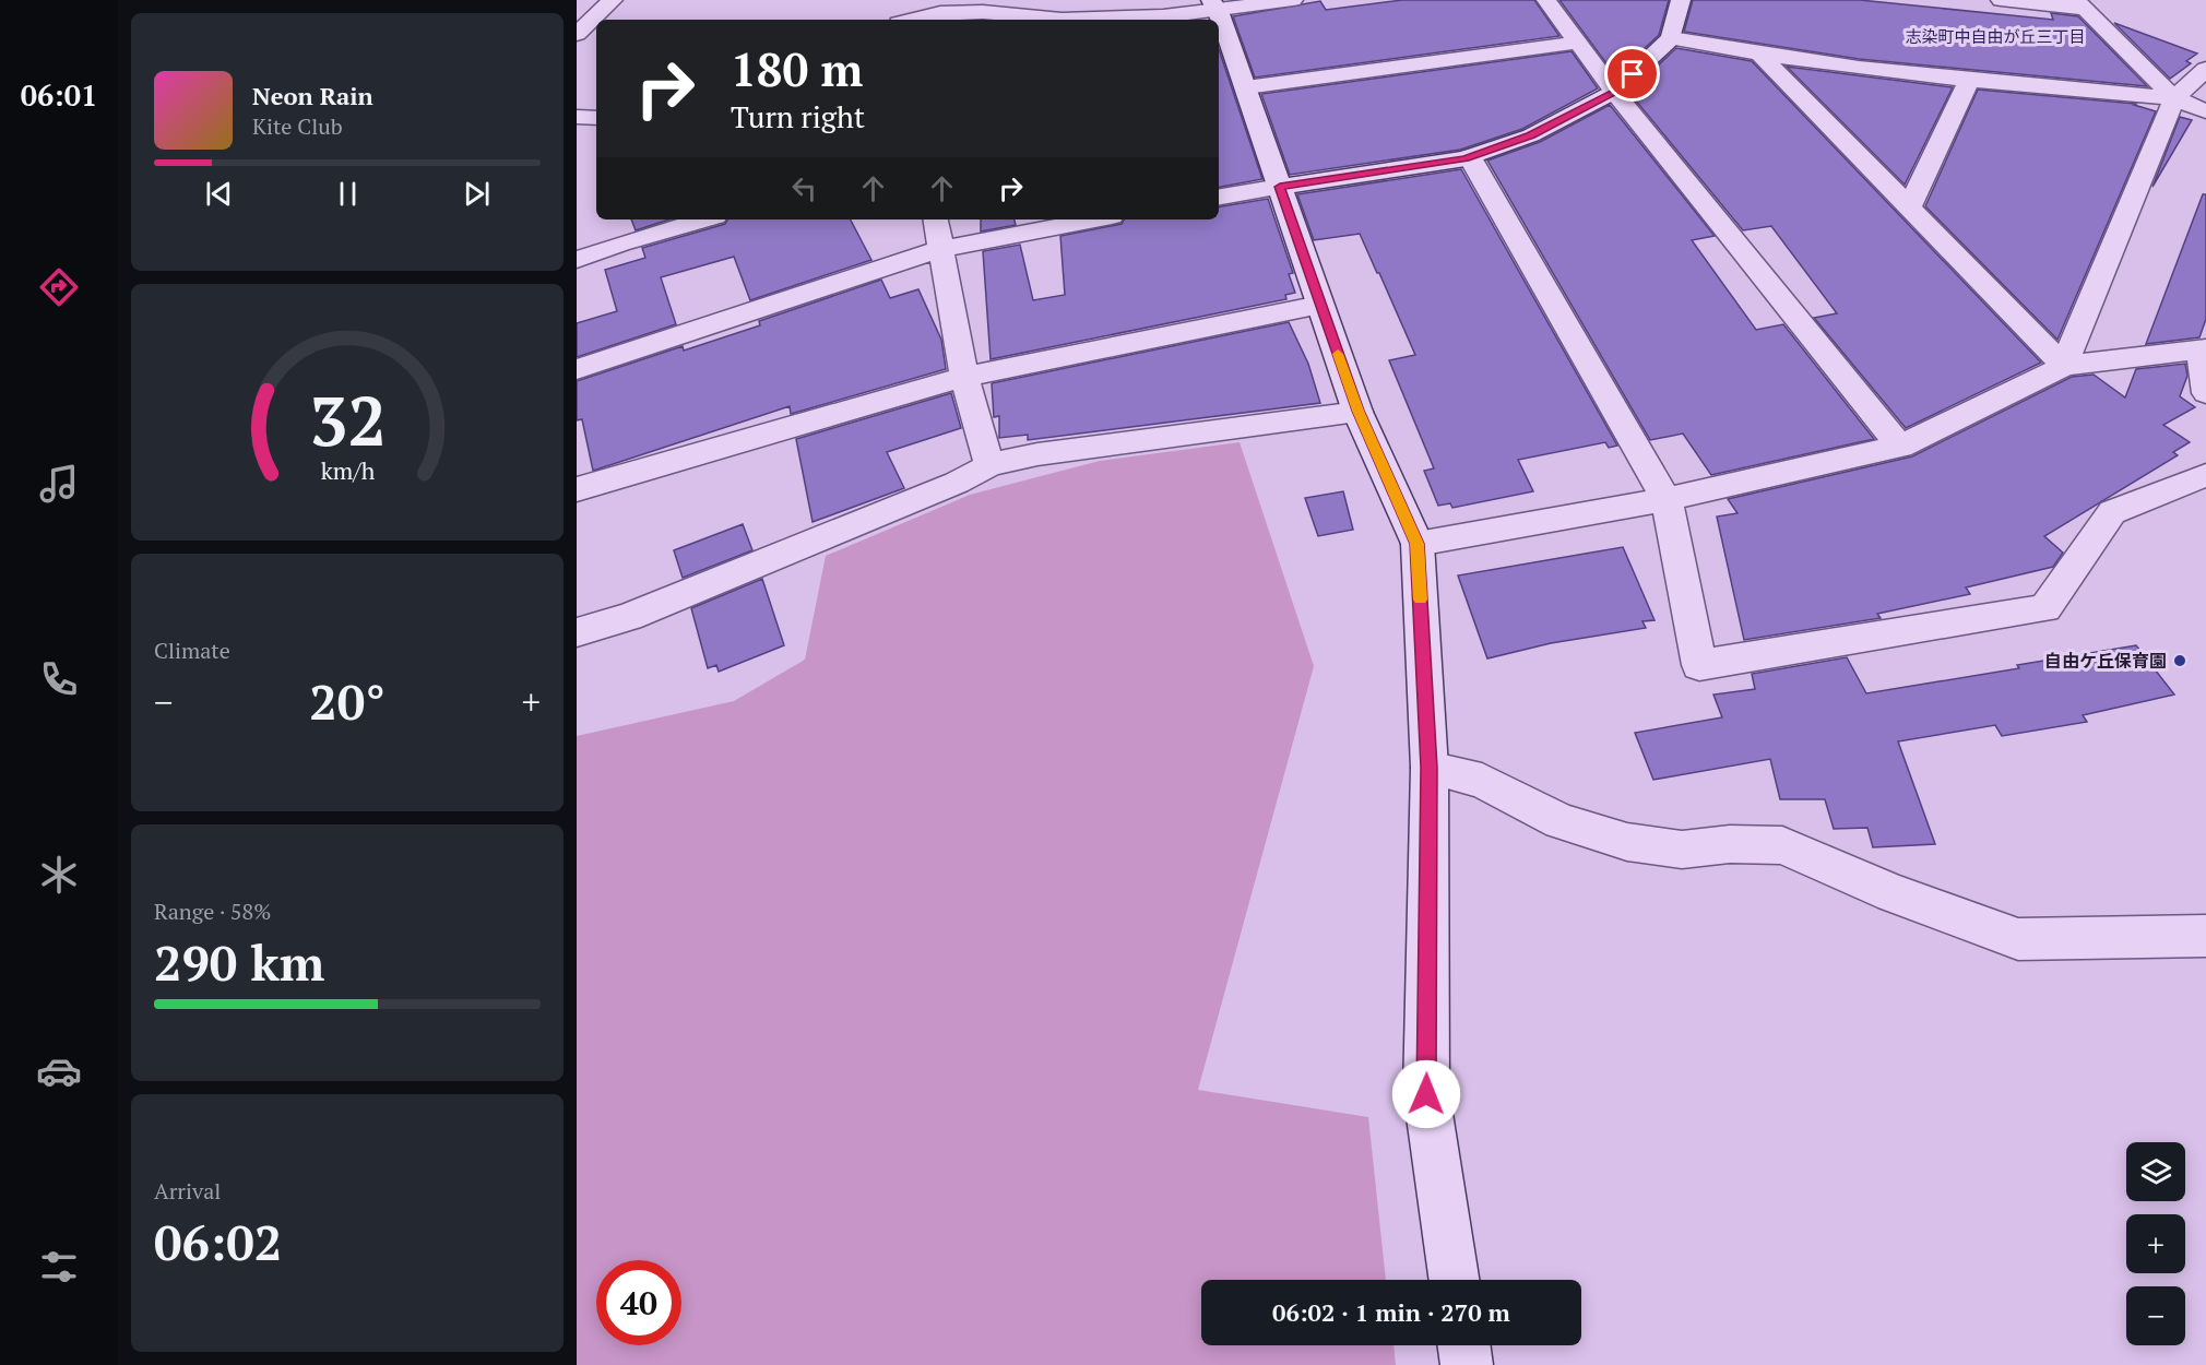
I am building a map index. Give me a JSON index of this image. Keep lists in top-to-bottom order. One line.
{"districts":["志染町中自由が丘三丁目"],"places":["自由ケ丘保育園"],"page":{"tabs":"06:01","turn":["180 m","Turn right"],"song":["Neon Rain","Kite Club"],"tile":["Climate",["Range · 58%","290 km"],["Arrival","06:02"]],"heat":["−","20°","+"],"map_buttons":["+","−"],"limit":"40","trip":"06:02 · 1 min · 270 m","gauge":["32","km/h"]}}
